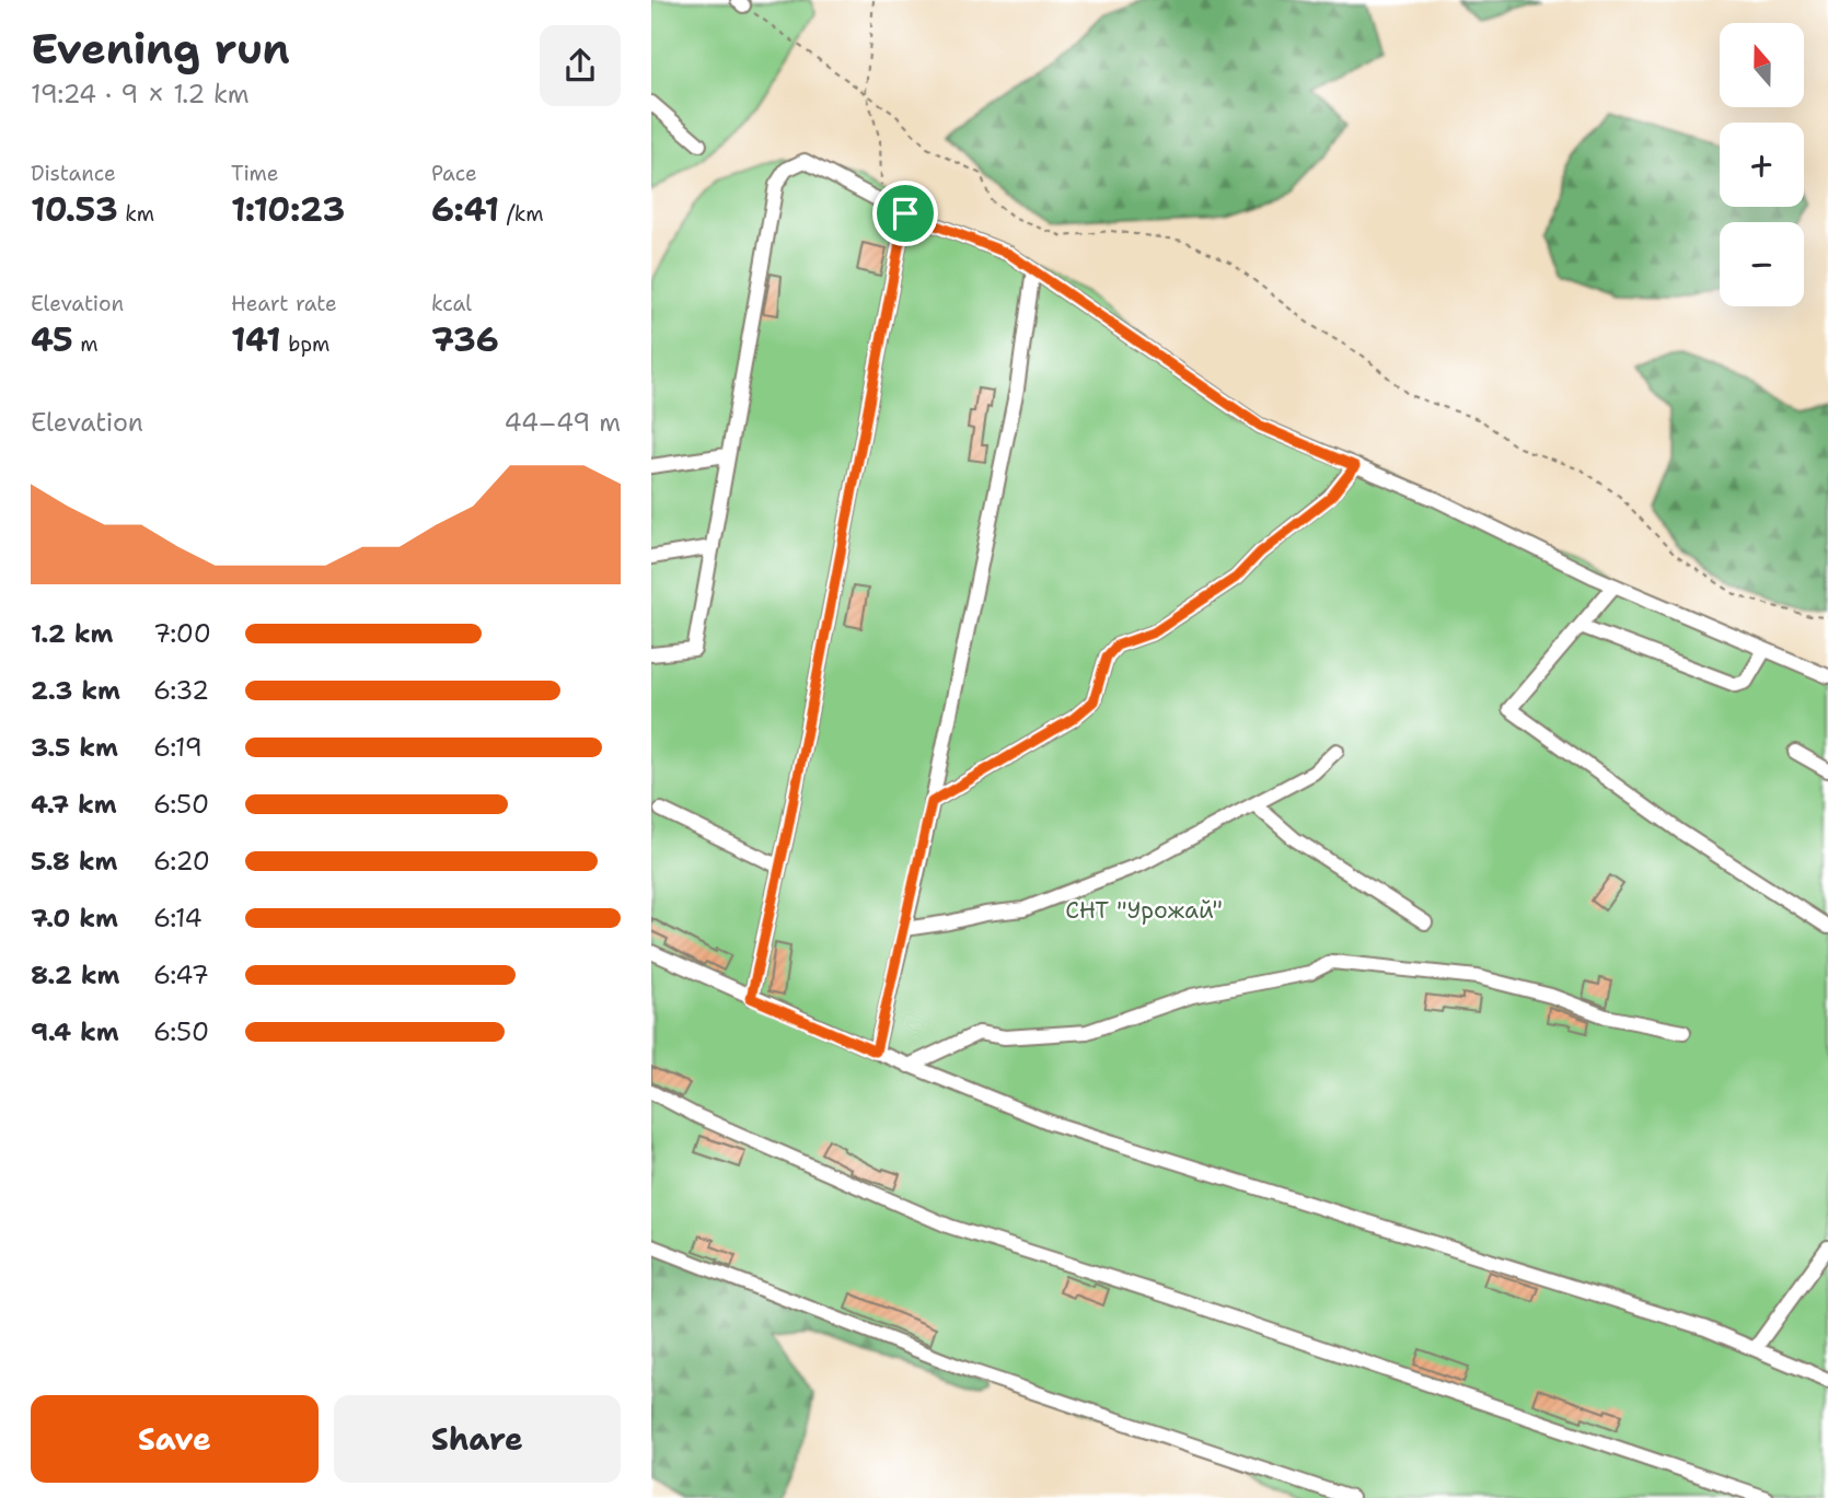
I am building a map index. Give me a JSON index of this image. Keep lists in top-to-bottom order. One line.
{"parks":["СНТ \"Урожай\""],"north":"top","page":{"heading":["Evening run","19:24 · 9 × 1.2 km"],"map_buttons":["+","−"],"stats":[["Distance","10.53 km"],["Time","1:10:23"],["Pace","6:41 /km"],["Elevation","45 m"],["Heart rate","141 bpm"],["kcal","736"]],"chart":["Elevation","44–49 m"],"list":[{"name":"1.2 km","note":"7:00"},{"name":"2.3 km","note":"6:32"},{"name":"3.5 km","note":"6:19"},{"name":"4.7 km","note":"6:50"},{"name":"5.8 km","note":"6:20"},{"name":"7.0 km","note":"6:14"},{"name":"8.2 km","note":"6:47"},{"name":"9.4 km","note":"6:50"}],"buttons":["Save","Share"]}}
